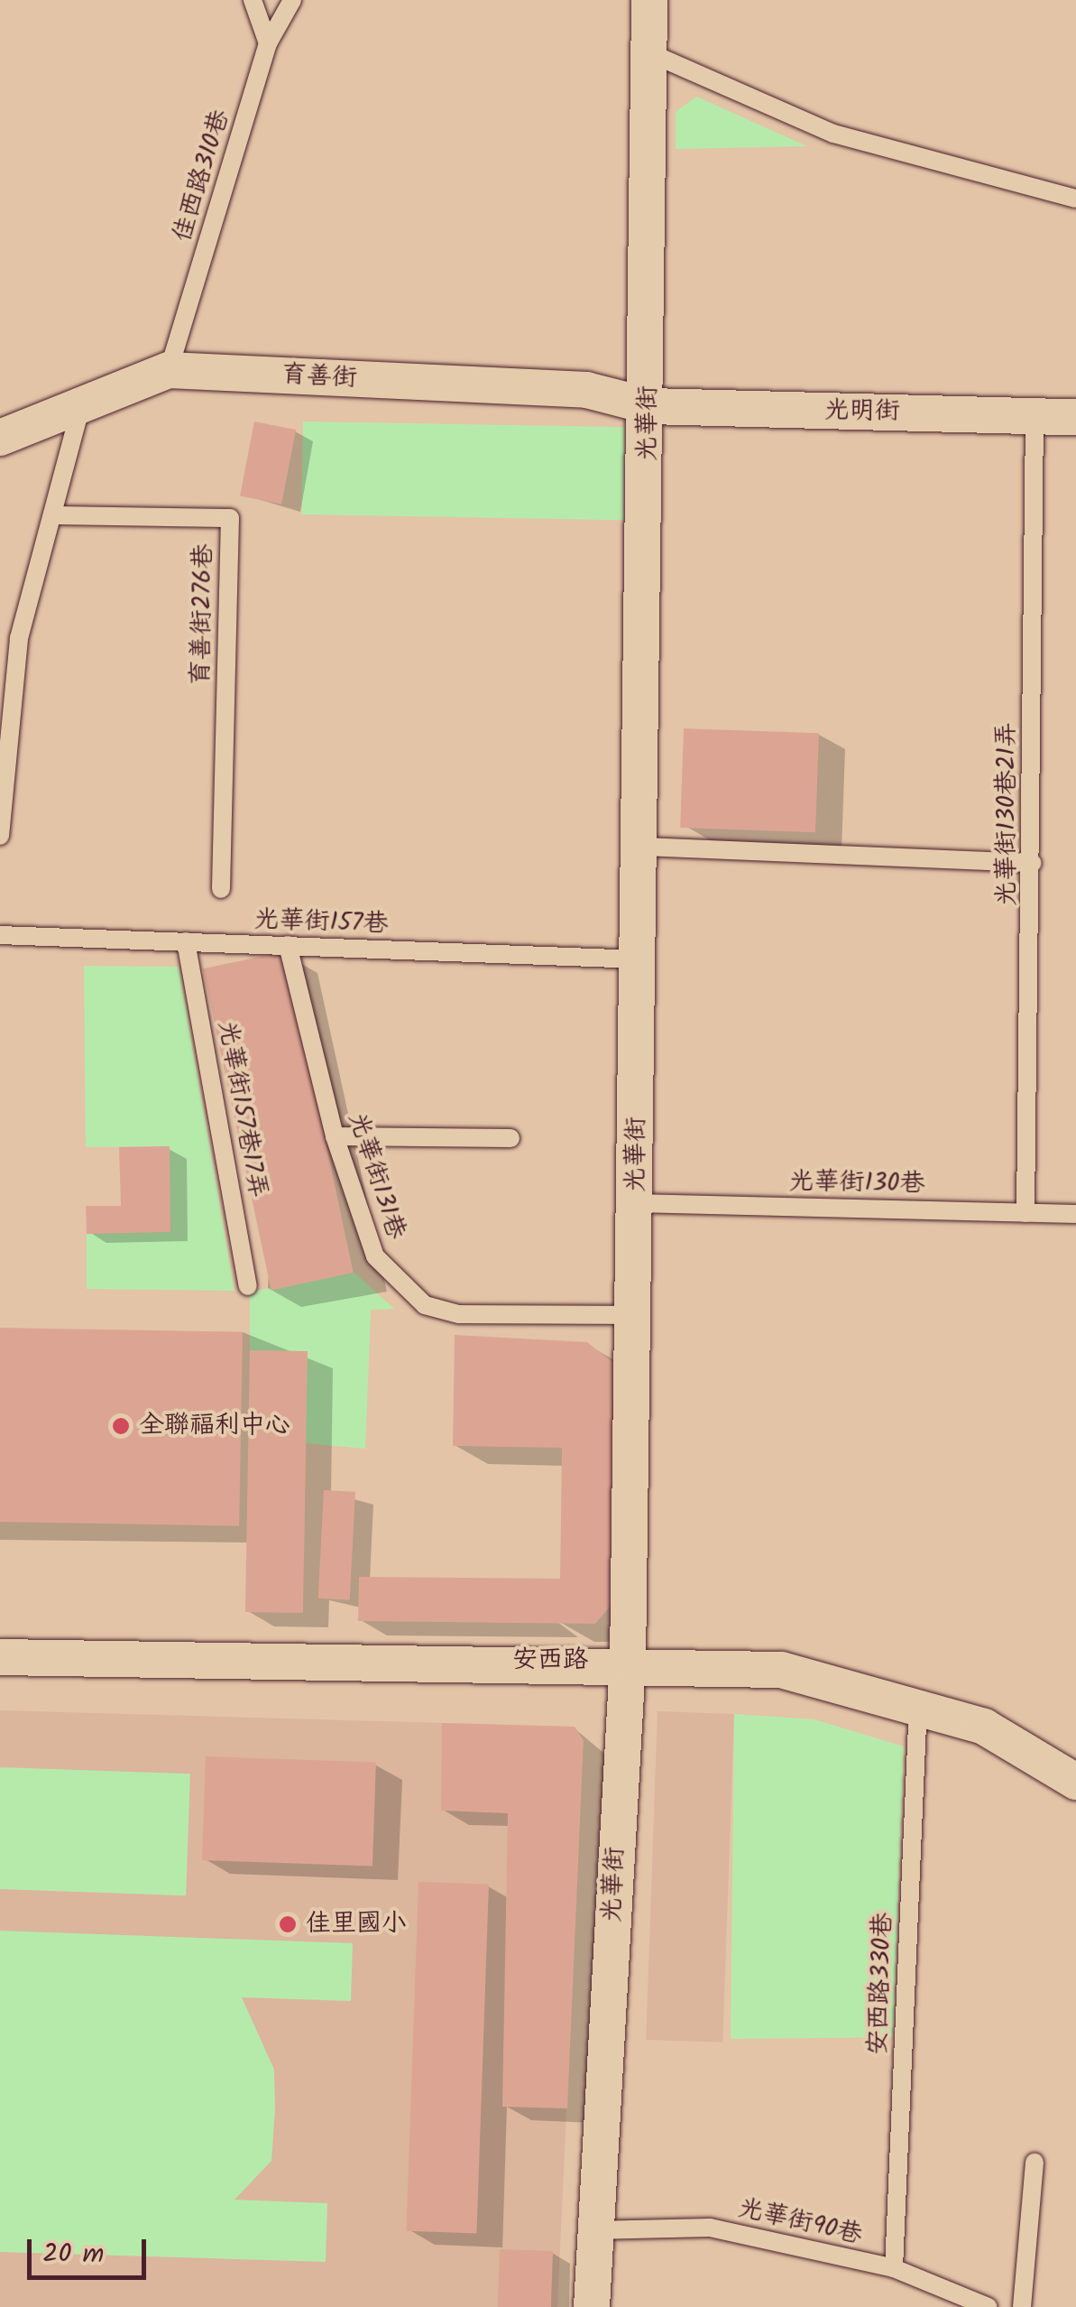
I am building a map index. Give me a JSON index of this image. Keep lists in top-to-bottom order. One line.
{"streets":{"street":["育善街","光明街","光華街","安西路"],"lane":["佳西路310巷","育善街276巷","光華街130巷21弄","光華街157巷","光華街157巷17弄","光華街131巷","光華街130巷","安西路330巷","光華街90巷"]},"crossings":[["佳西路310巷","育善街"],["育善街","光明街"],["育善街","光華街"],["光明街","光華街"],["光明街","光華街130巷21弄"],["光華街","光華街157巷"],["光華街","光華街131巷"],["光華街","光華街130巷"],["光華街","安西路"],["光華街","光華街90巷"],["光華街130巷21弄","光華街130巷"],["光華街157巷","光華街157巷17弄"],["光華街157巷","光華街131巷"],["安西路","安西路330巷"],["安西路330巷","光華街90巷"]],"places":["全聯福利中心","佳里國小"],"scale_bar":"20 m"}
